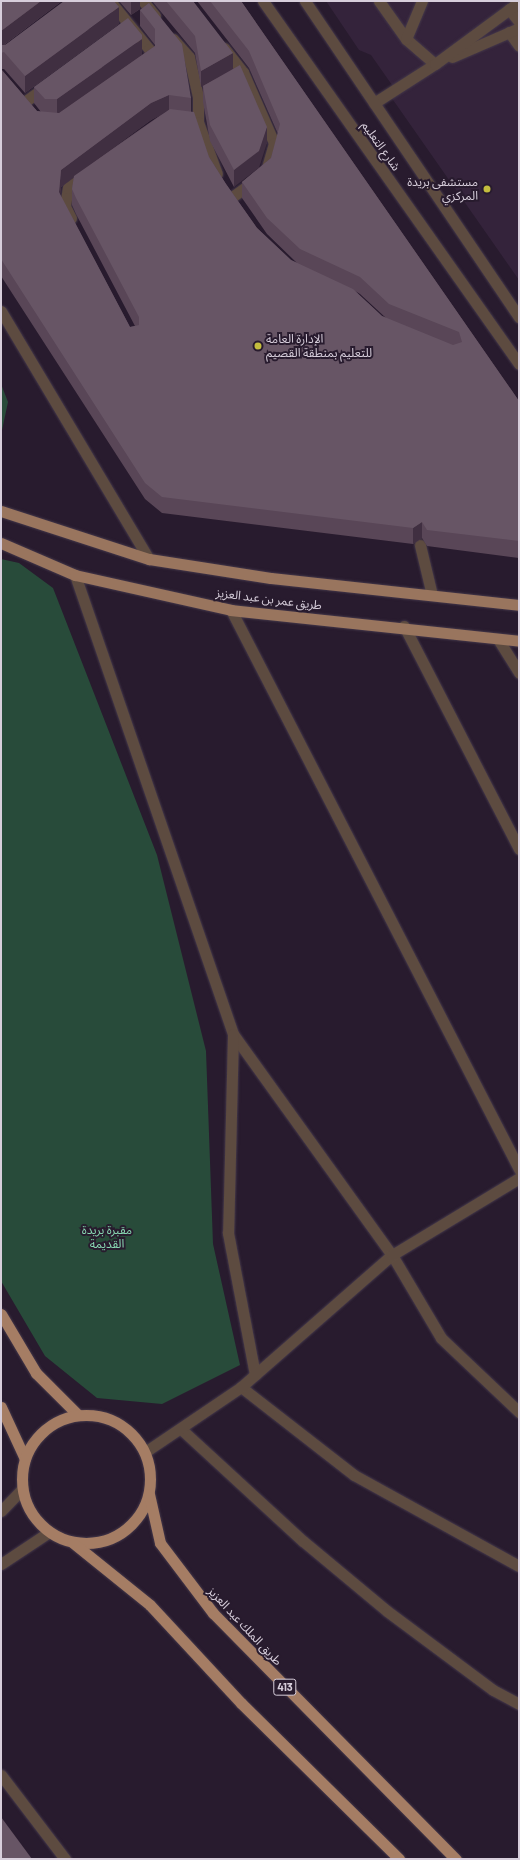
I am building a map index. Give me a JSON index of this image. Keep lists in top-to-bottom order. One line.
{"streets":{"highway":["طريق الملك عبد العزيز","413"],"main road":["طريق عمر بن عبد العزيز"],"street":["شارع التعليم"]},"parks":["مقبرة بريدة القديمة"],"places":["مستشفى بريدة المركزي","الإدارة العامة للتعليم بمنطقة القصيم"]}
